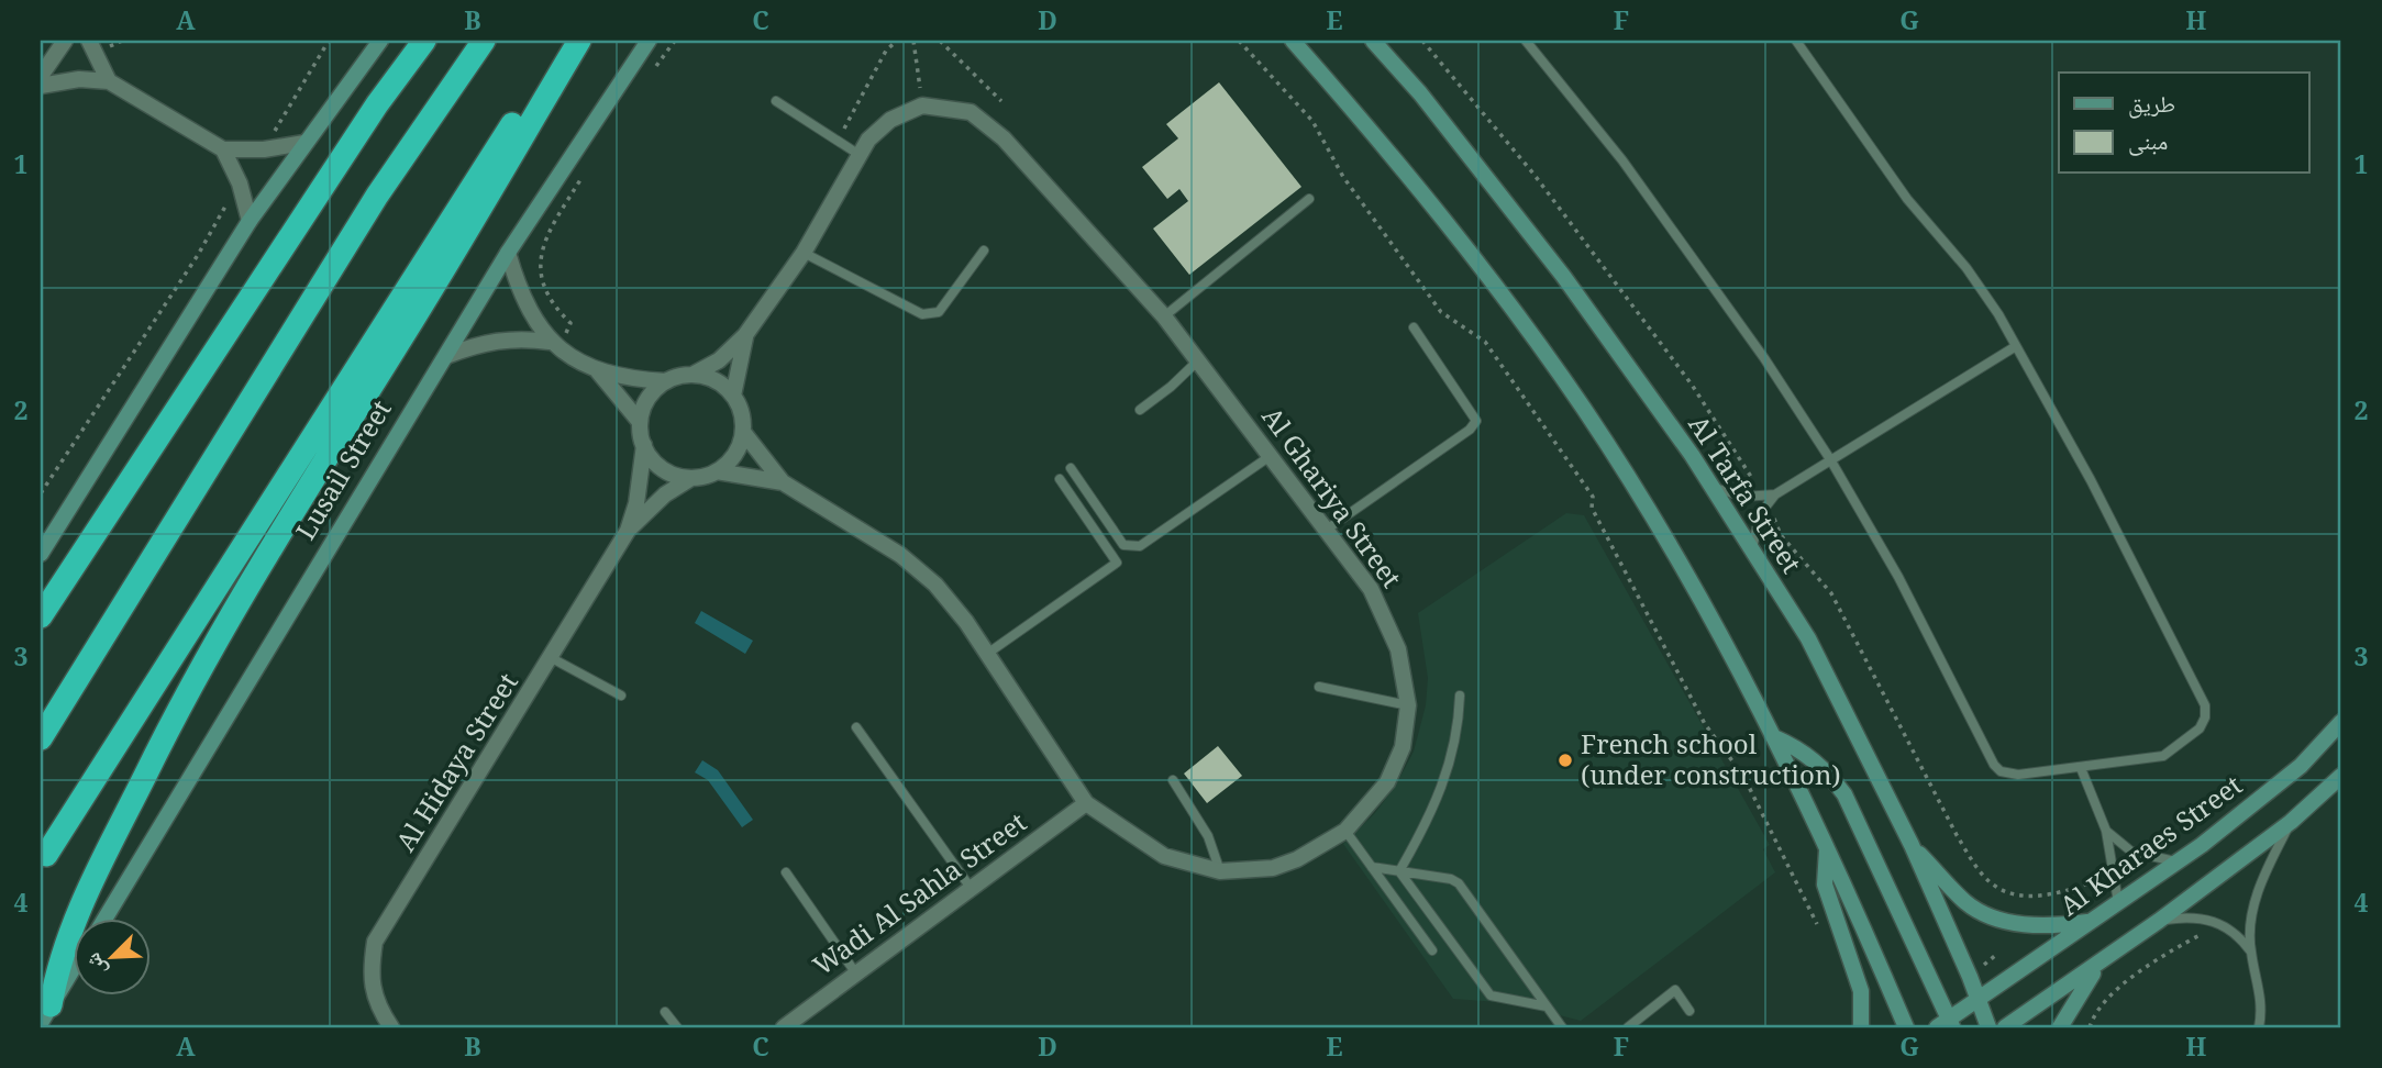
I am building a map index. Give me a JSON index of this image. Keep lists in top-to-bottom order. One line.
{"streets":{"highway":["Lusail Street"],"main road":["Al Tarfa Street","Al Kharaes Street"],"street":["Al Ghariya Street","Al Hidaya Street","Wadi Al Sahla Street"]},"crossings":[["Al Tarfa Street","Al Kharaes Street"],["Al Ghariya Street","Al Hidaya Street"],["Al Ghariya Street","Wadi Al Sahla Street"]],"places":["French school (under construction)"],"legend":["طريق","مبنى"],"north":"bottom left","grid":{"columns":["A","B","C","D","E","F","G","H"],"rows":["1","2","3","4"]}}
